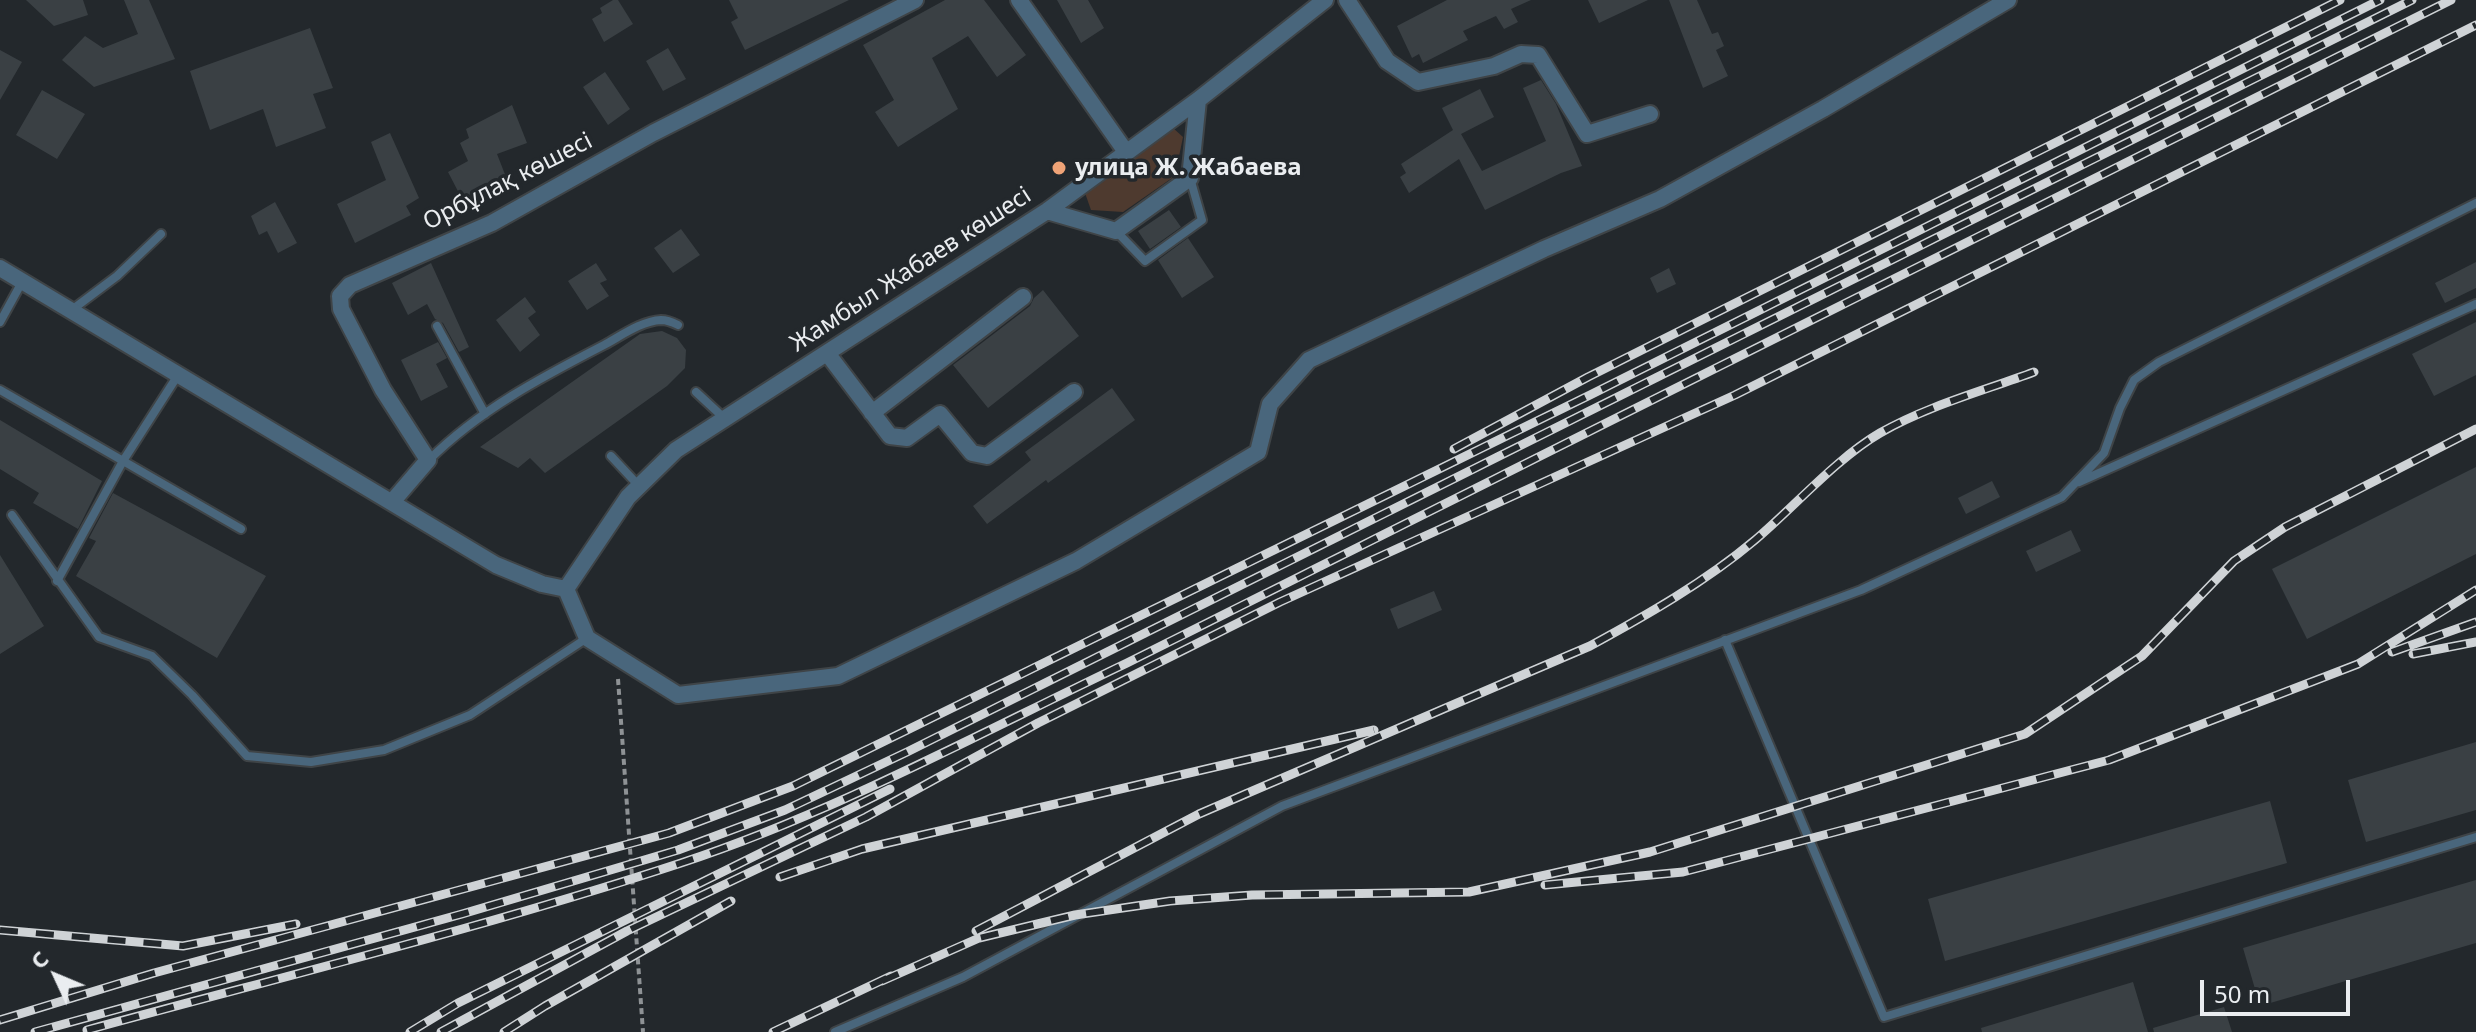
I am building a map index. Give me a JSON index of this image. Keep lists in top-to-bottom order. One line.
{"streets":{"street":["Орбұлақ көшесі","Жамбыл Жабаев көшесі"]},"places":["улица Ж. Жабаева"],"scale_bar":"50 m","north":"top left"}
